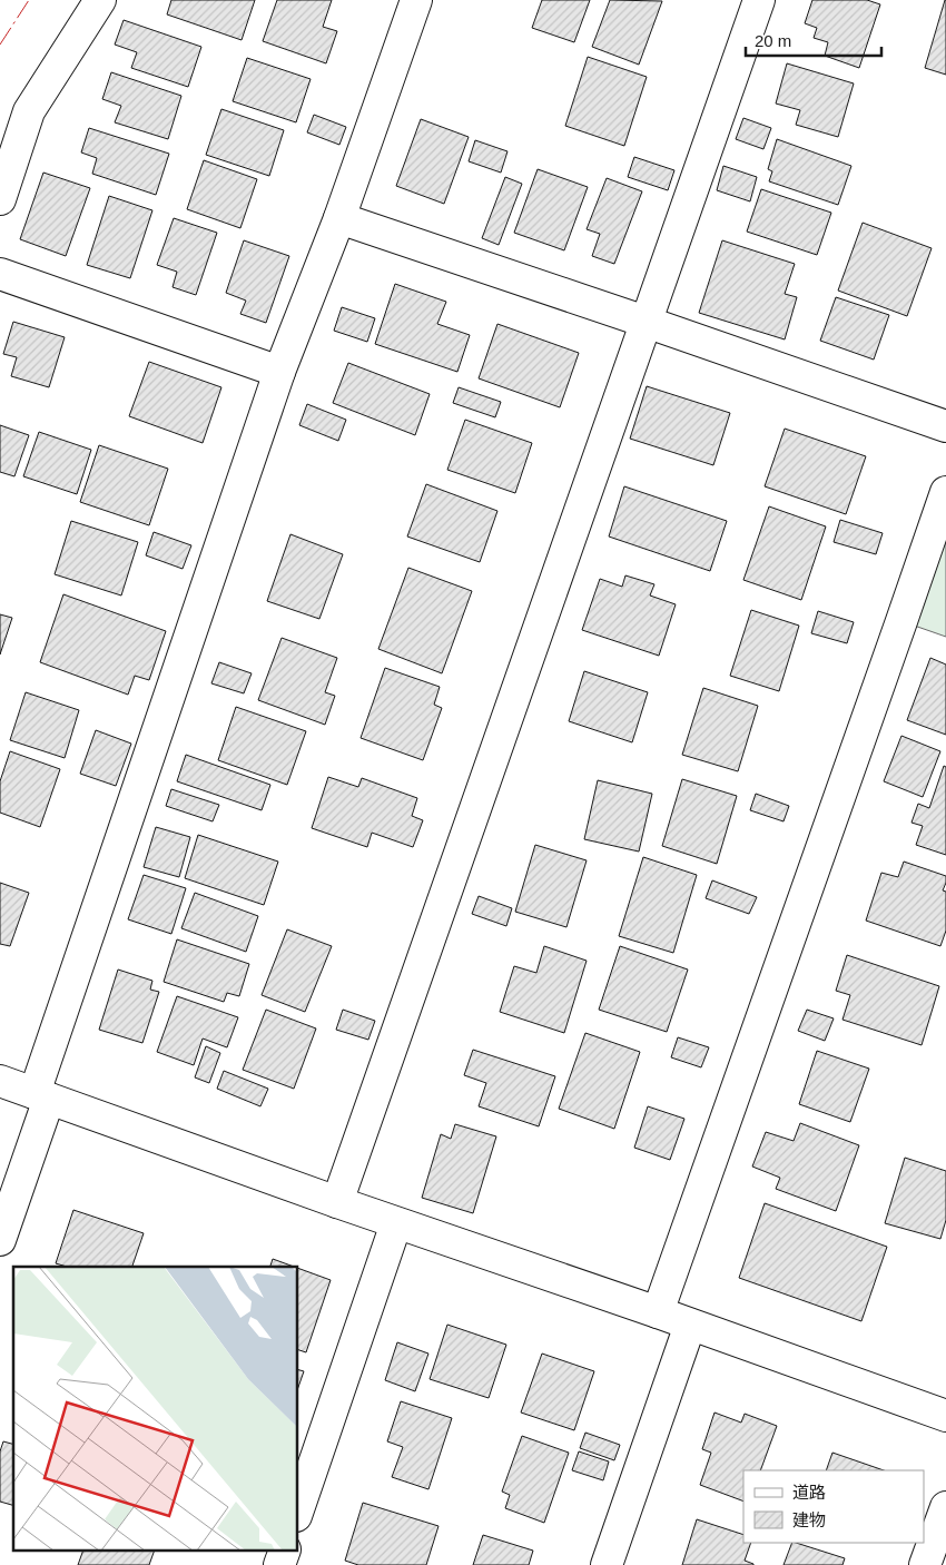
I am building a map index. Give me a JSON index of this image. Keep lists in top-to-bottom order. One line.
{"legend":["道路","建物"],"scale_bar":"20 m"}
